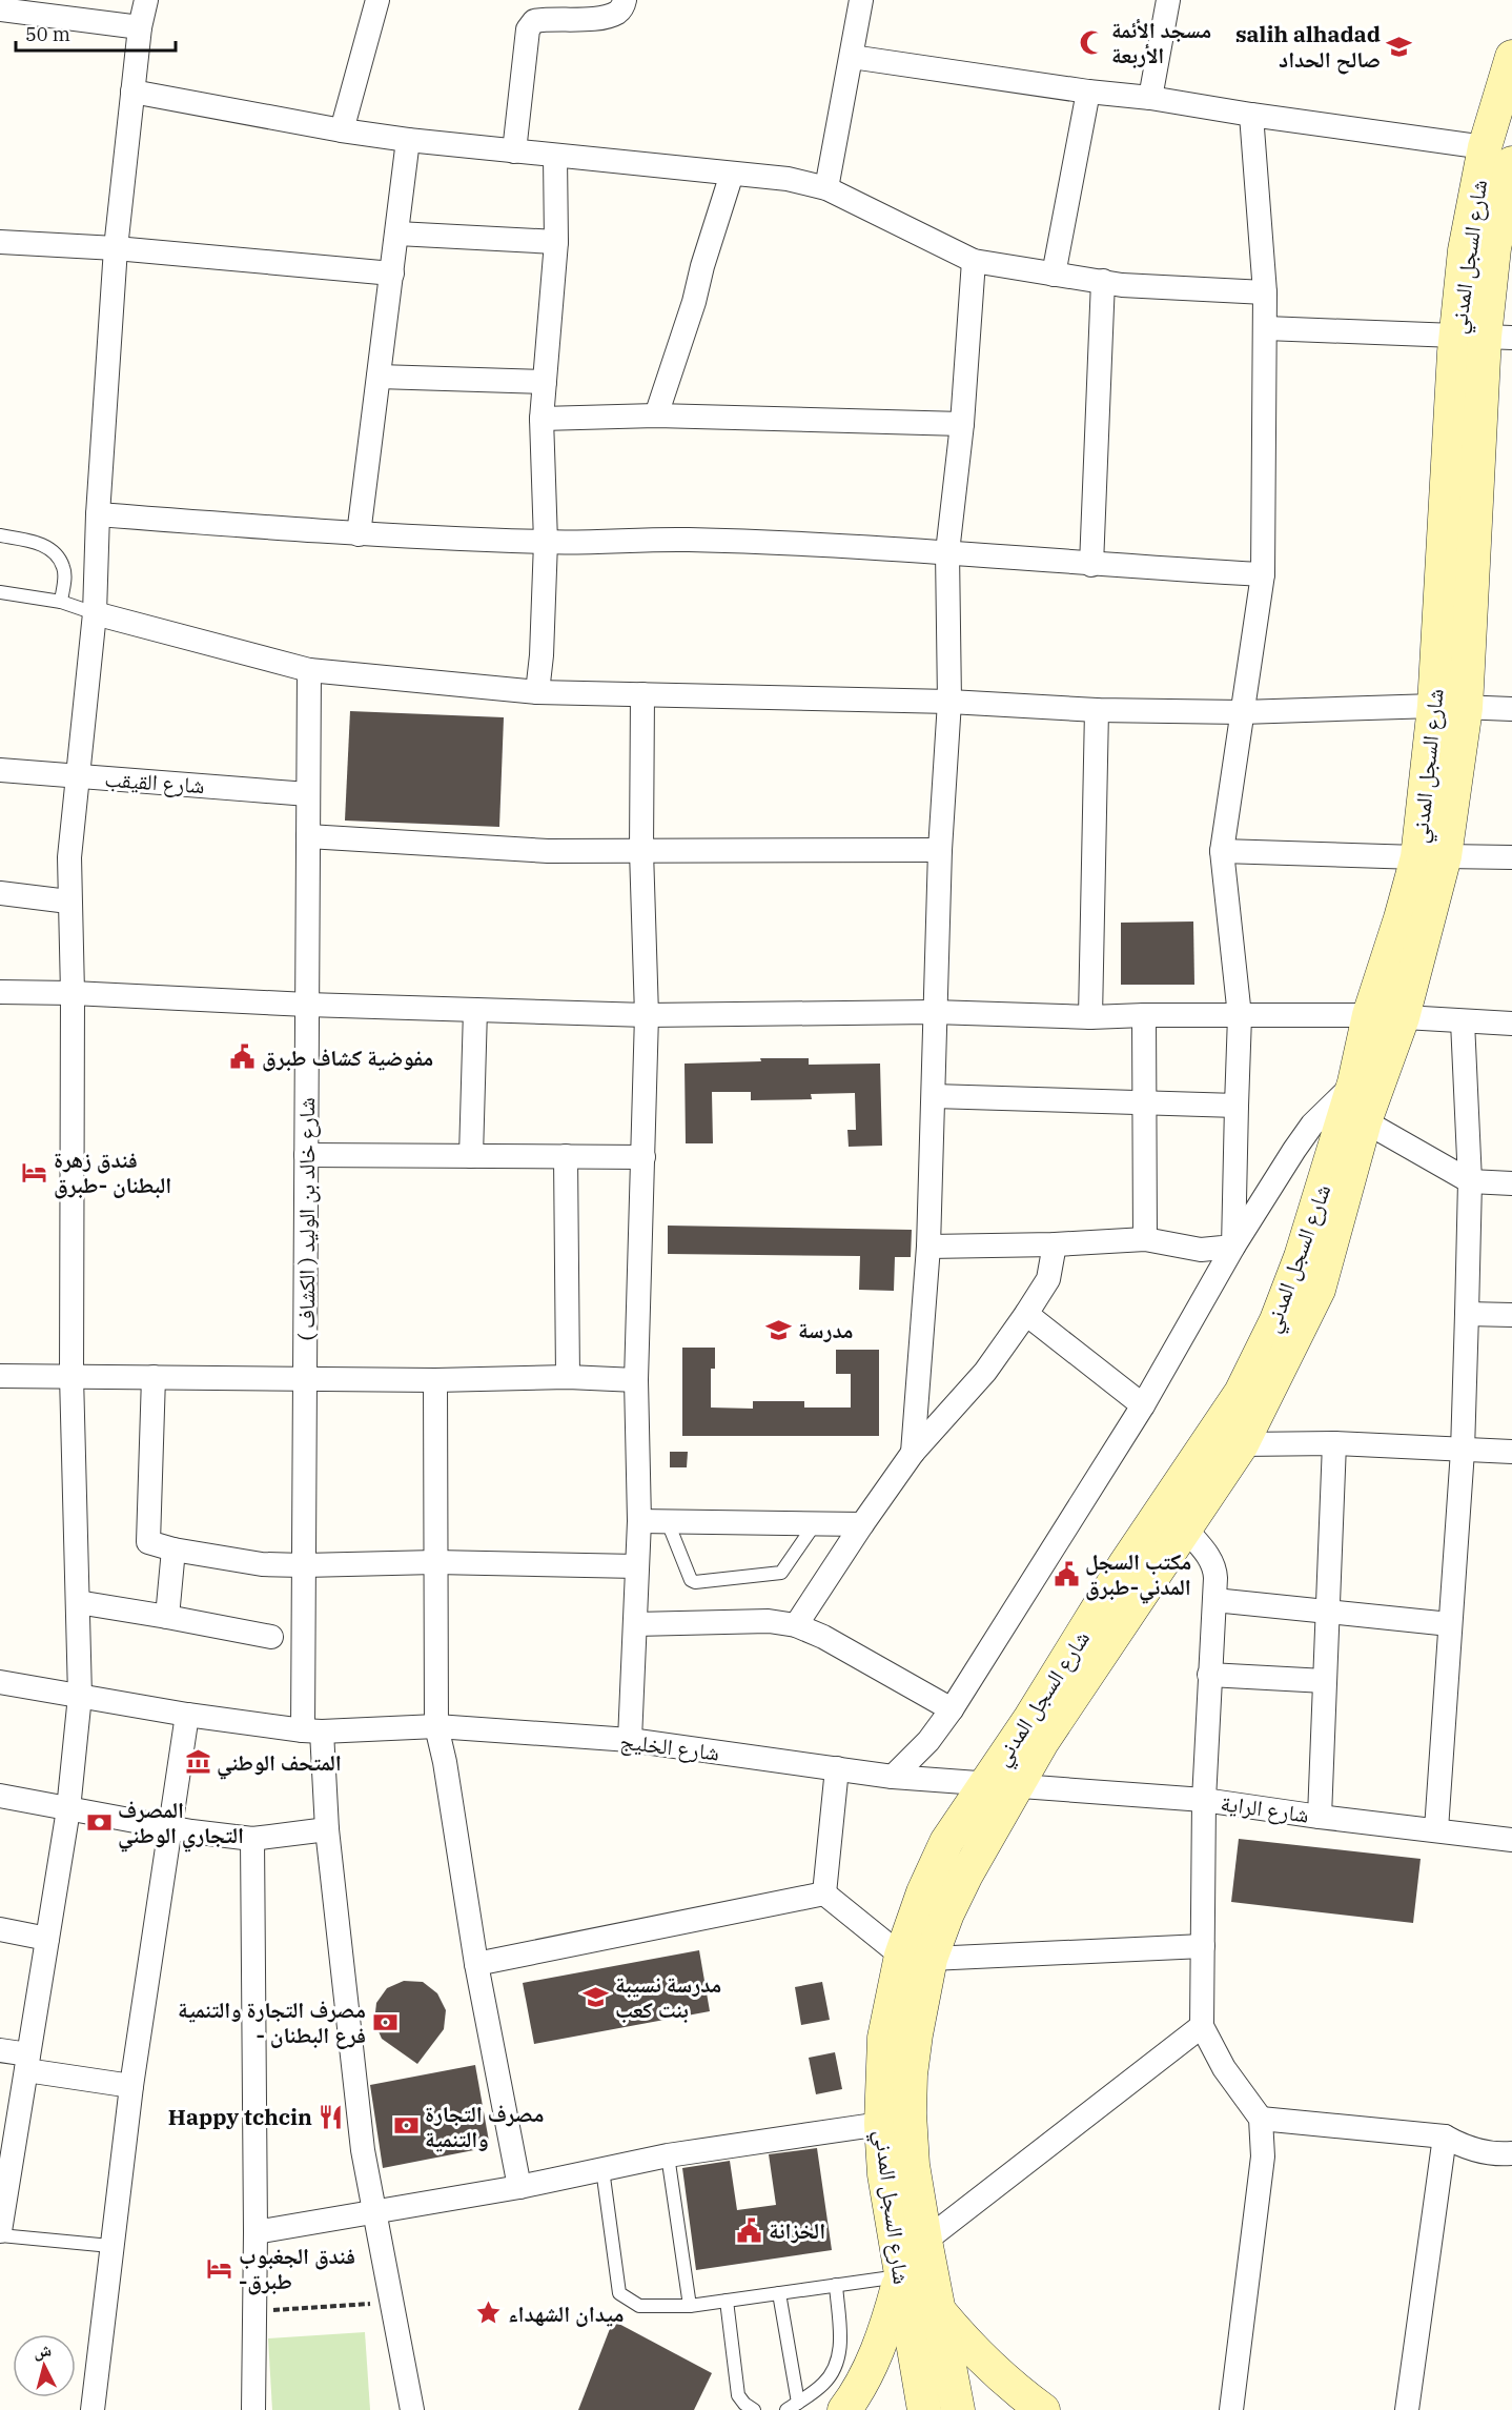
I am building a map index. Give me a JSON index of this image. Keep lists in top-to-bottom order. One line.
{"streets":{"street":["شارع السجل المدني","شارع القيقب","شارع خالد بن الوليد ( الكشاف )","شارع الخليج","شارع الراية"]},"crossings":[["شارع السجل المدني","شارع الخليج"],["شارع السجل المدني","شارع الراية"],["شارع القيقب","شارع خالد بن الوليد ( الكشاف )"],["شارع خالد بن الوليد ( الكشاف )","شارع الخليج"],["شارع الخليج","شارع الراية"]],"places":{"mosque":["مسجد الأئمة الأربعة"],"school or university":["salih alhadad صالح الحداد","مدرسة","مدرسة نسيبة بنت كعب"],"public building":["مفوضية كشاف طبرق","مكتب السجل المدني-طبرق","الخزانة"],"hotel":["فندق زهرة البطنان -طبرق","فندق الجغبوب -طبرق"],"museum":["المتحف الوطني"],"bank":["المصرف التجاري الوطني","مصرف التجارة والتنمية - فرع البطنان","مصرف التجارة والتنمية"],"restaurant":["Happy tchcin"],"place":["ميدان الشهداء"]},"scale_bar":"50 m","north":"top"}
